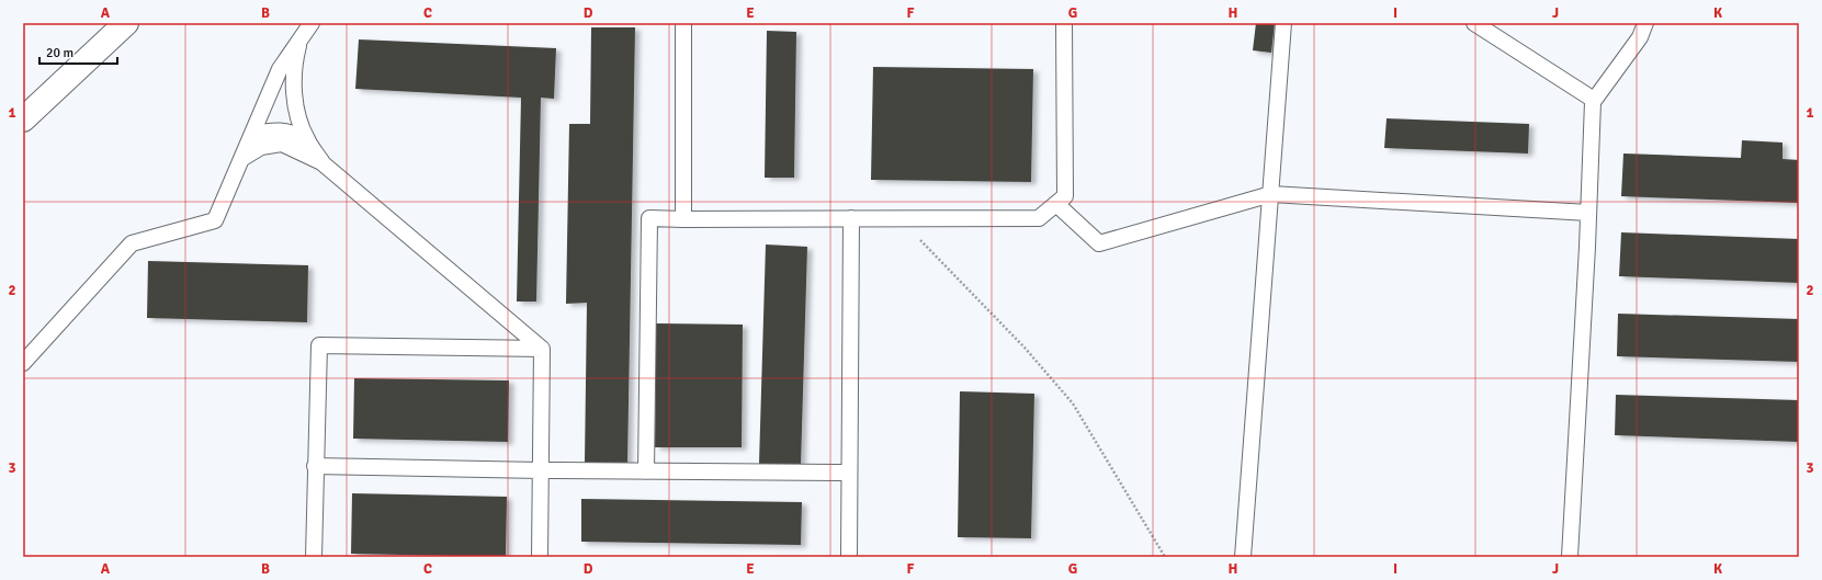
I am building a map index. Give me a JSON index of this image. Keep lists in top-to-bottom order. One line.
{"scale_bar":"20 m","grid":{"columns":["A","B","C","D","E","F","G","H","I","J","K"],"rows":["1","2","3"]}}
